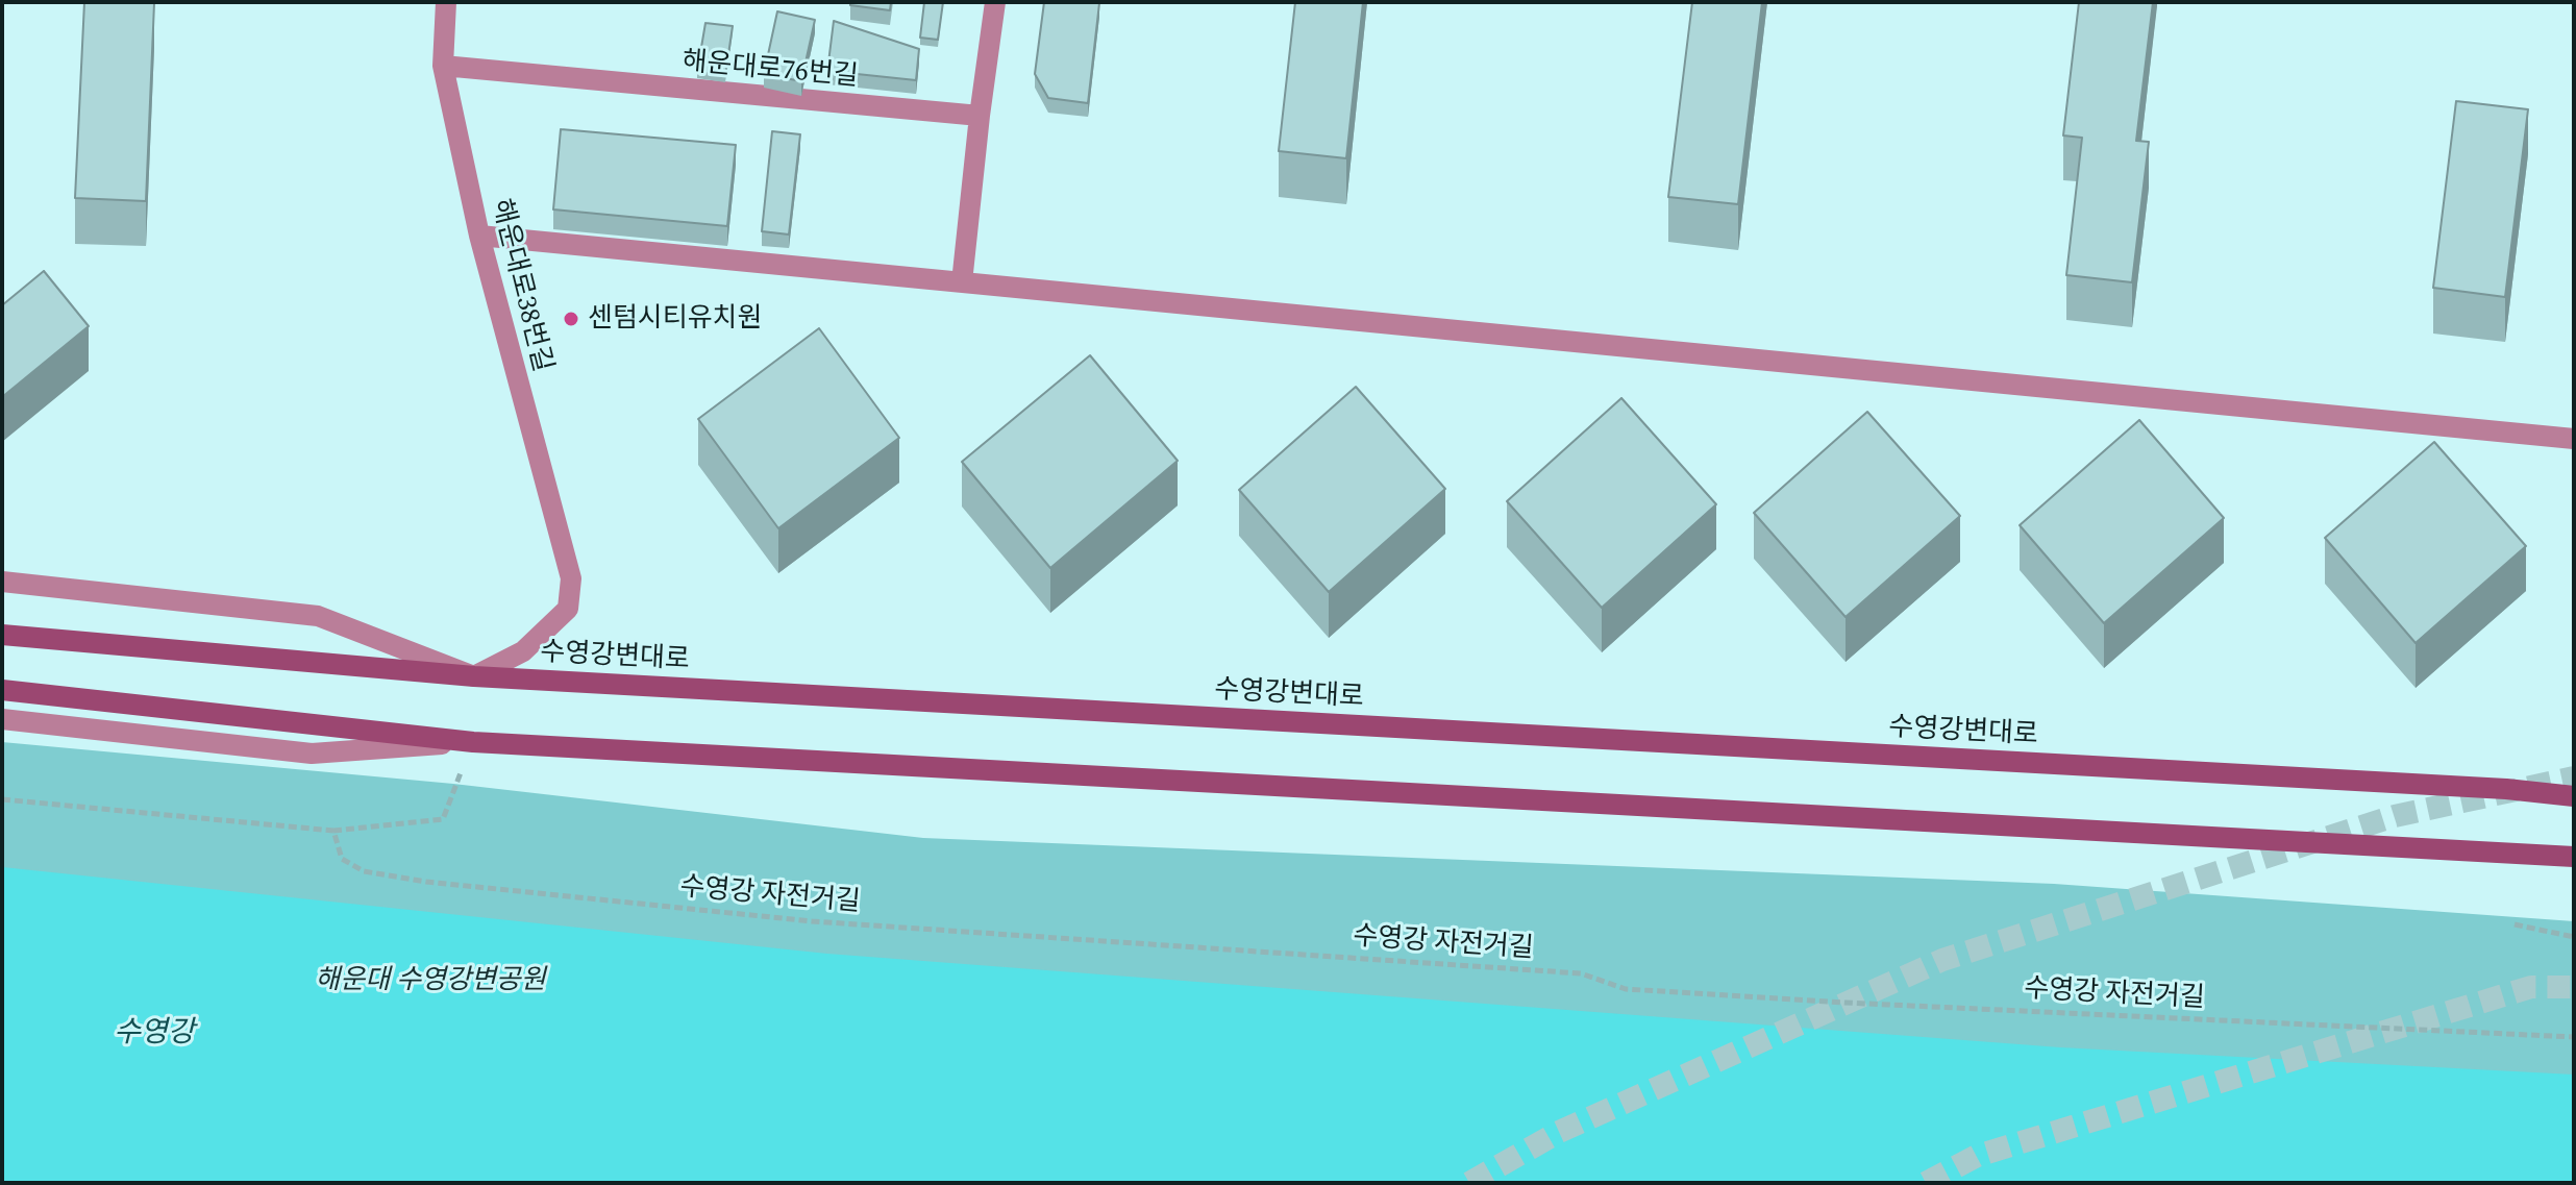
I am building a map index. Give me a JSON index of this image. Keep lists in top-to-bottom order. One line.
{"streets":{"main road":["수영강변대로"],"street":["해운대로76번길","해운대로38번길"],"path":["수영강 자전거길"]},"crossings":[["해운대로76번길","해운대로38번길"],["해운대로38번길","수영강변대로"]],"water":["수영강"],"parks":["해운대 수영강변공원"],"places":["센텀시티유치원"]}
